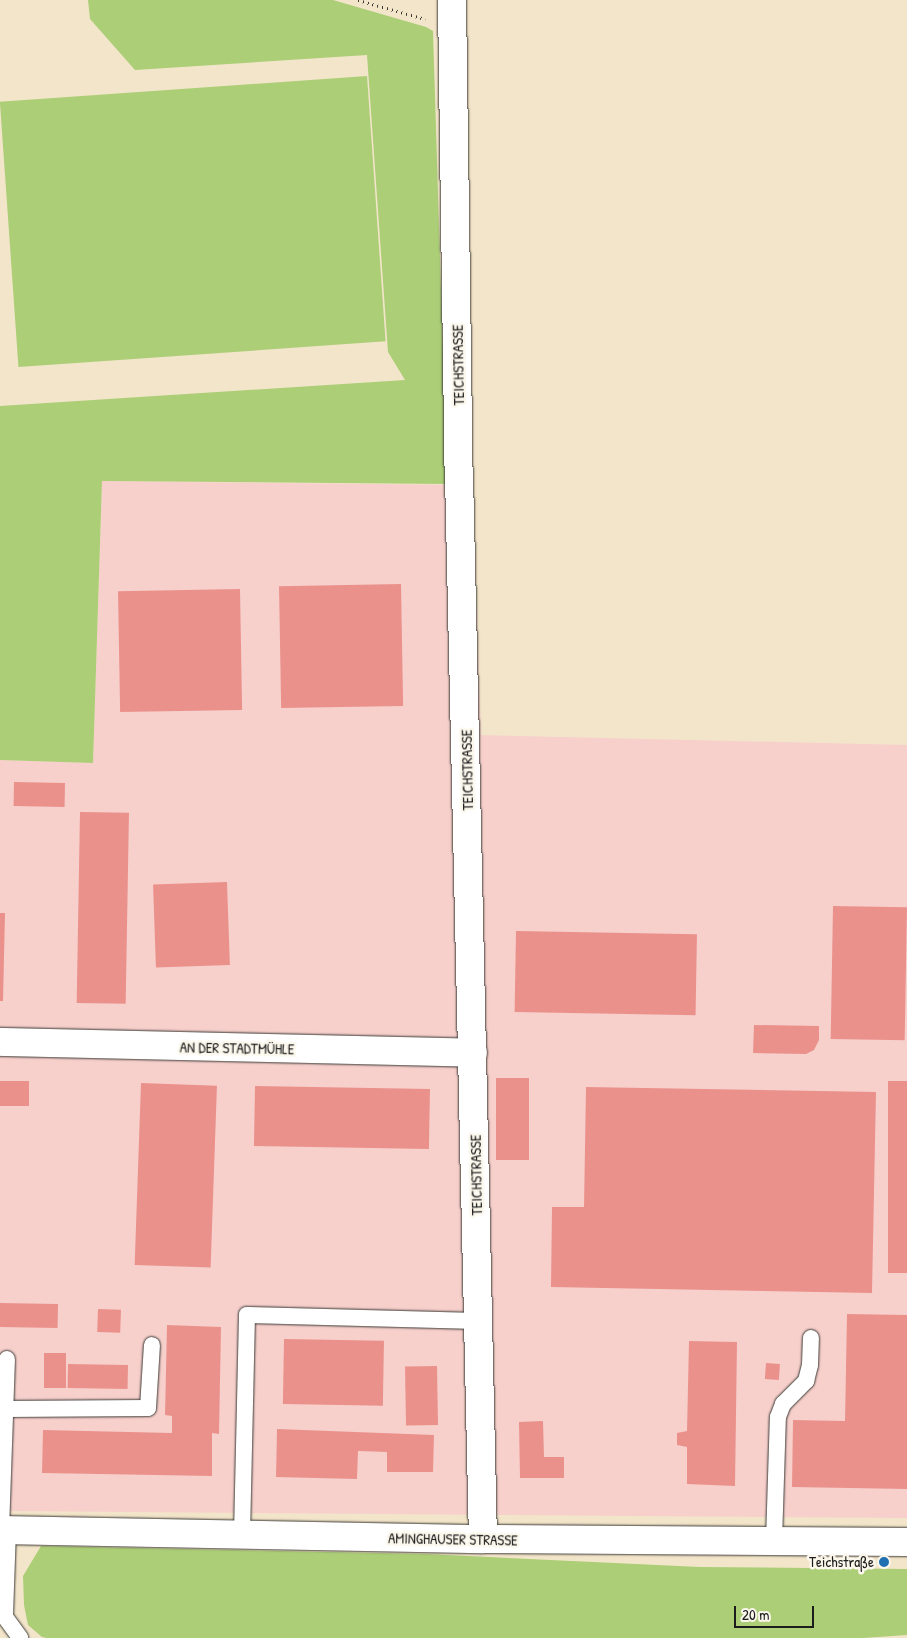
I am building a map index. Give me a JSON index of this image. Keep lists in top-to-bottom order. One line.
{"streets":{"street":["TEICHSTRASSE","AN DER STADTMÜHLE","AMINGHAUSER STRASSE"]},"crossings":[["TEICHSTRASSE","AN DER STADTMÜHLE"],["TEICHSTRASSE","AMINGHAUSER STRASSE"]],"places":["Teichstraße"],"scale_bar":"20 m"}
